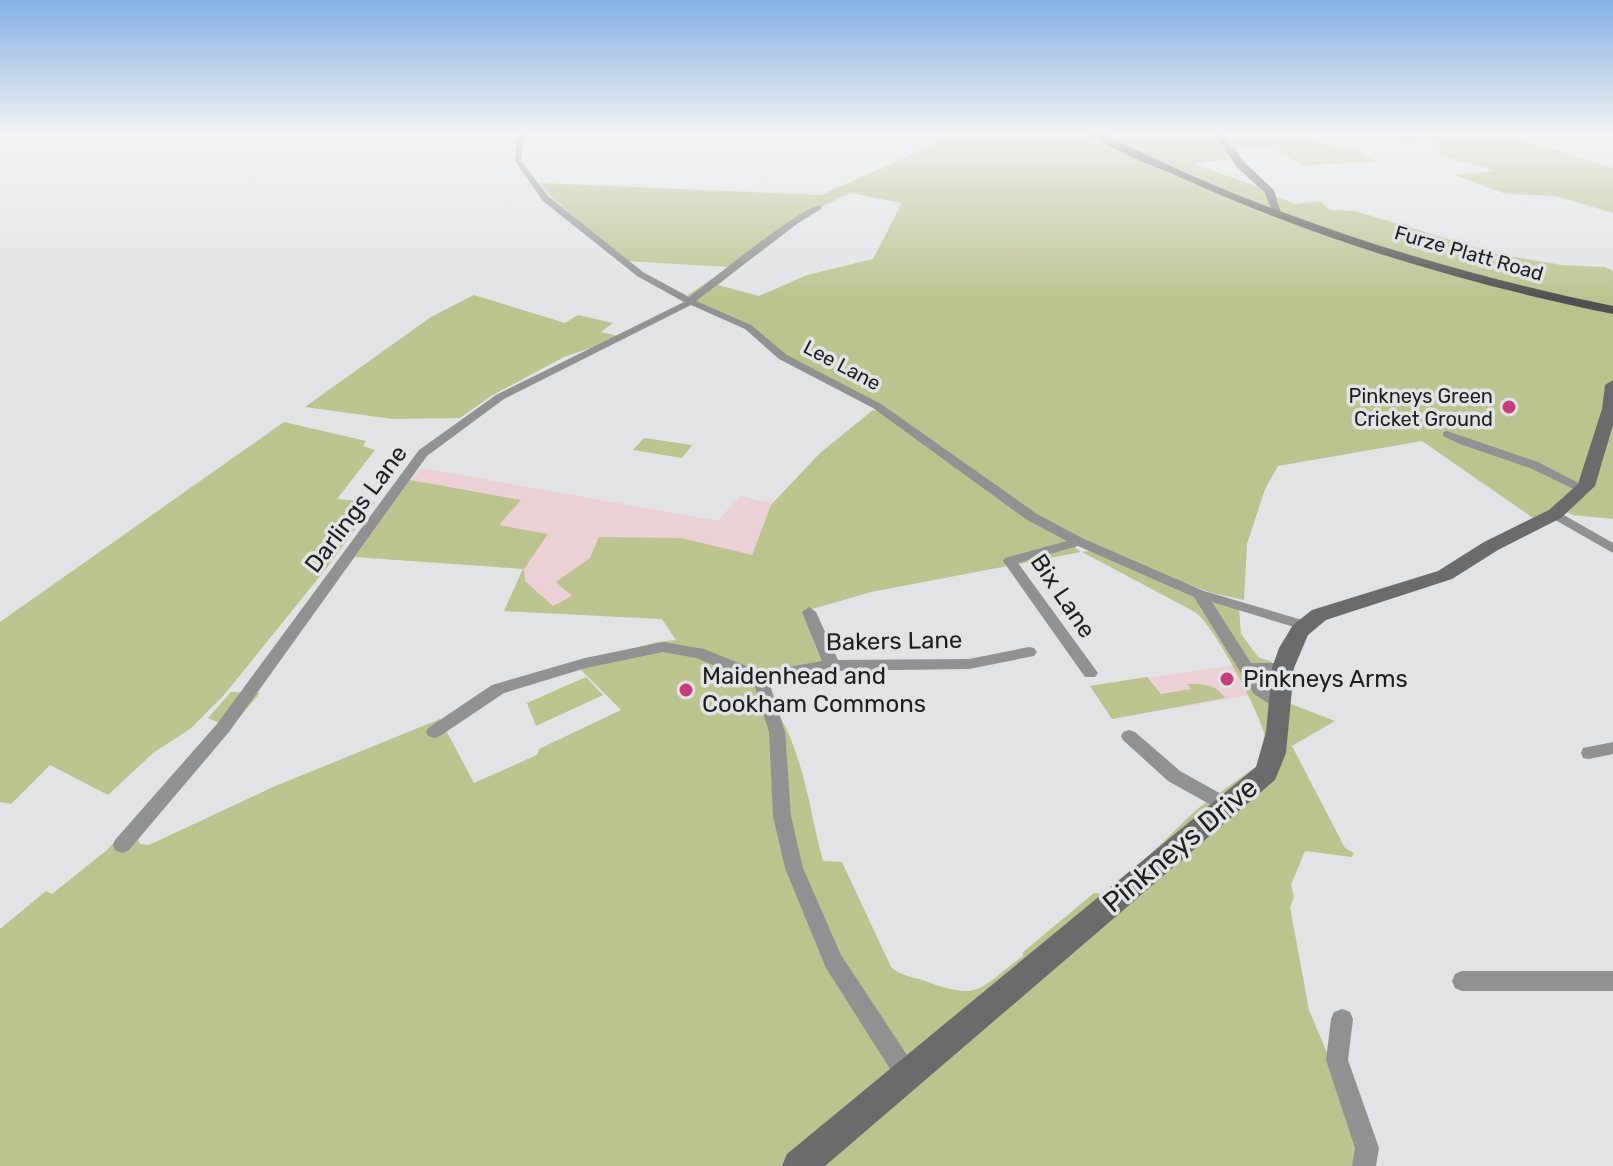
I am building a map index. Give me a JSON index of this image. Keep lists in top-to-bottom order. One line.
{"streets":{"main road":["Furze Platt Road"],"street":["Lee Lane","Darlings Lane","Bix Lane","Bakers Lane","Pinkneys Drive"]},"crossings":[["Lee Lane","Darlings Lane"],["Lee Lane","Bix Lane"],["Lee Lane","Pinkneys Drive"]],"places":["Pinkneys Green Cricket Ground","Pinkneys Arms","Maidenhead and Cookham Commons"]}
